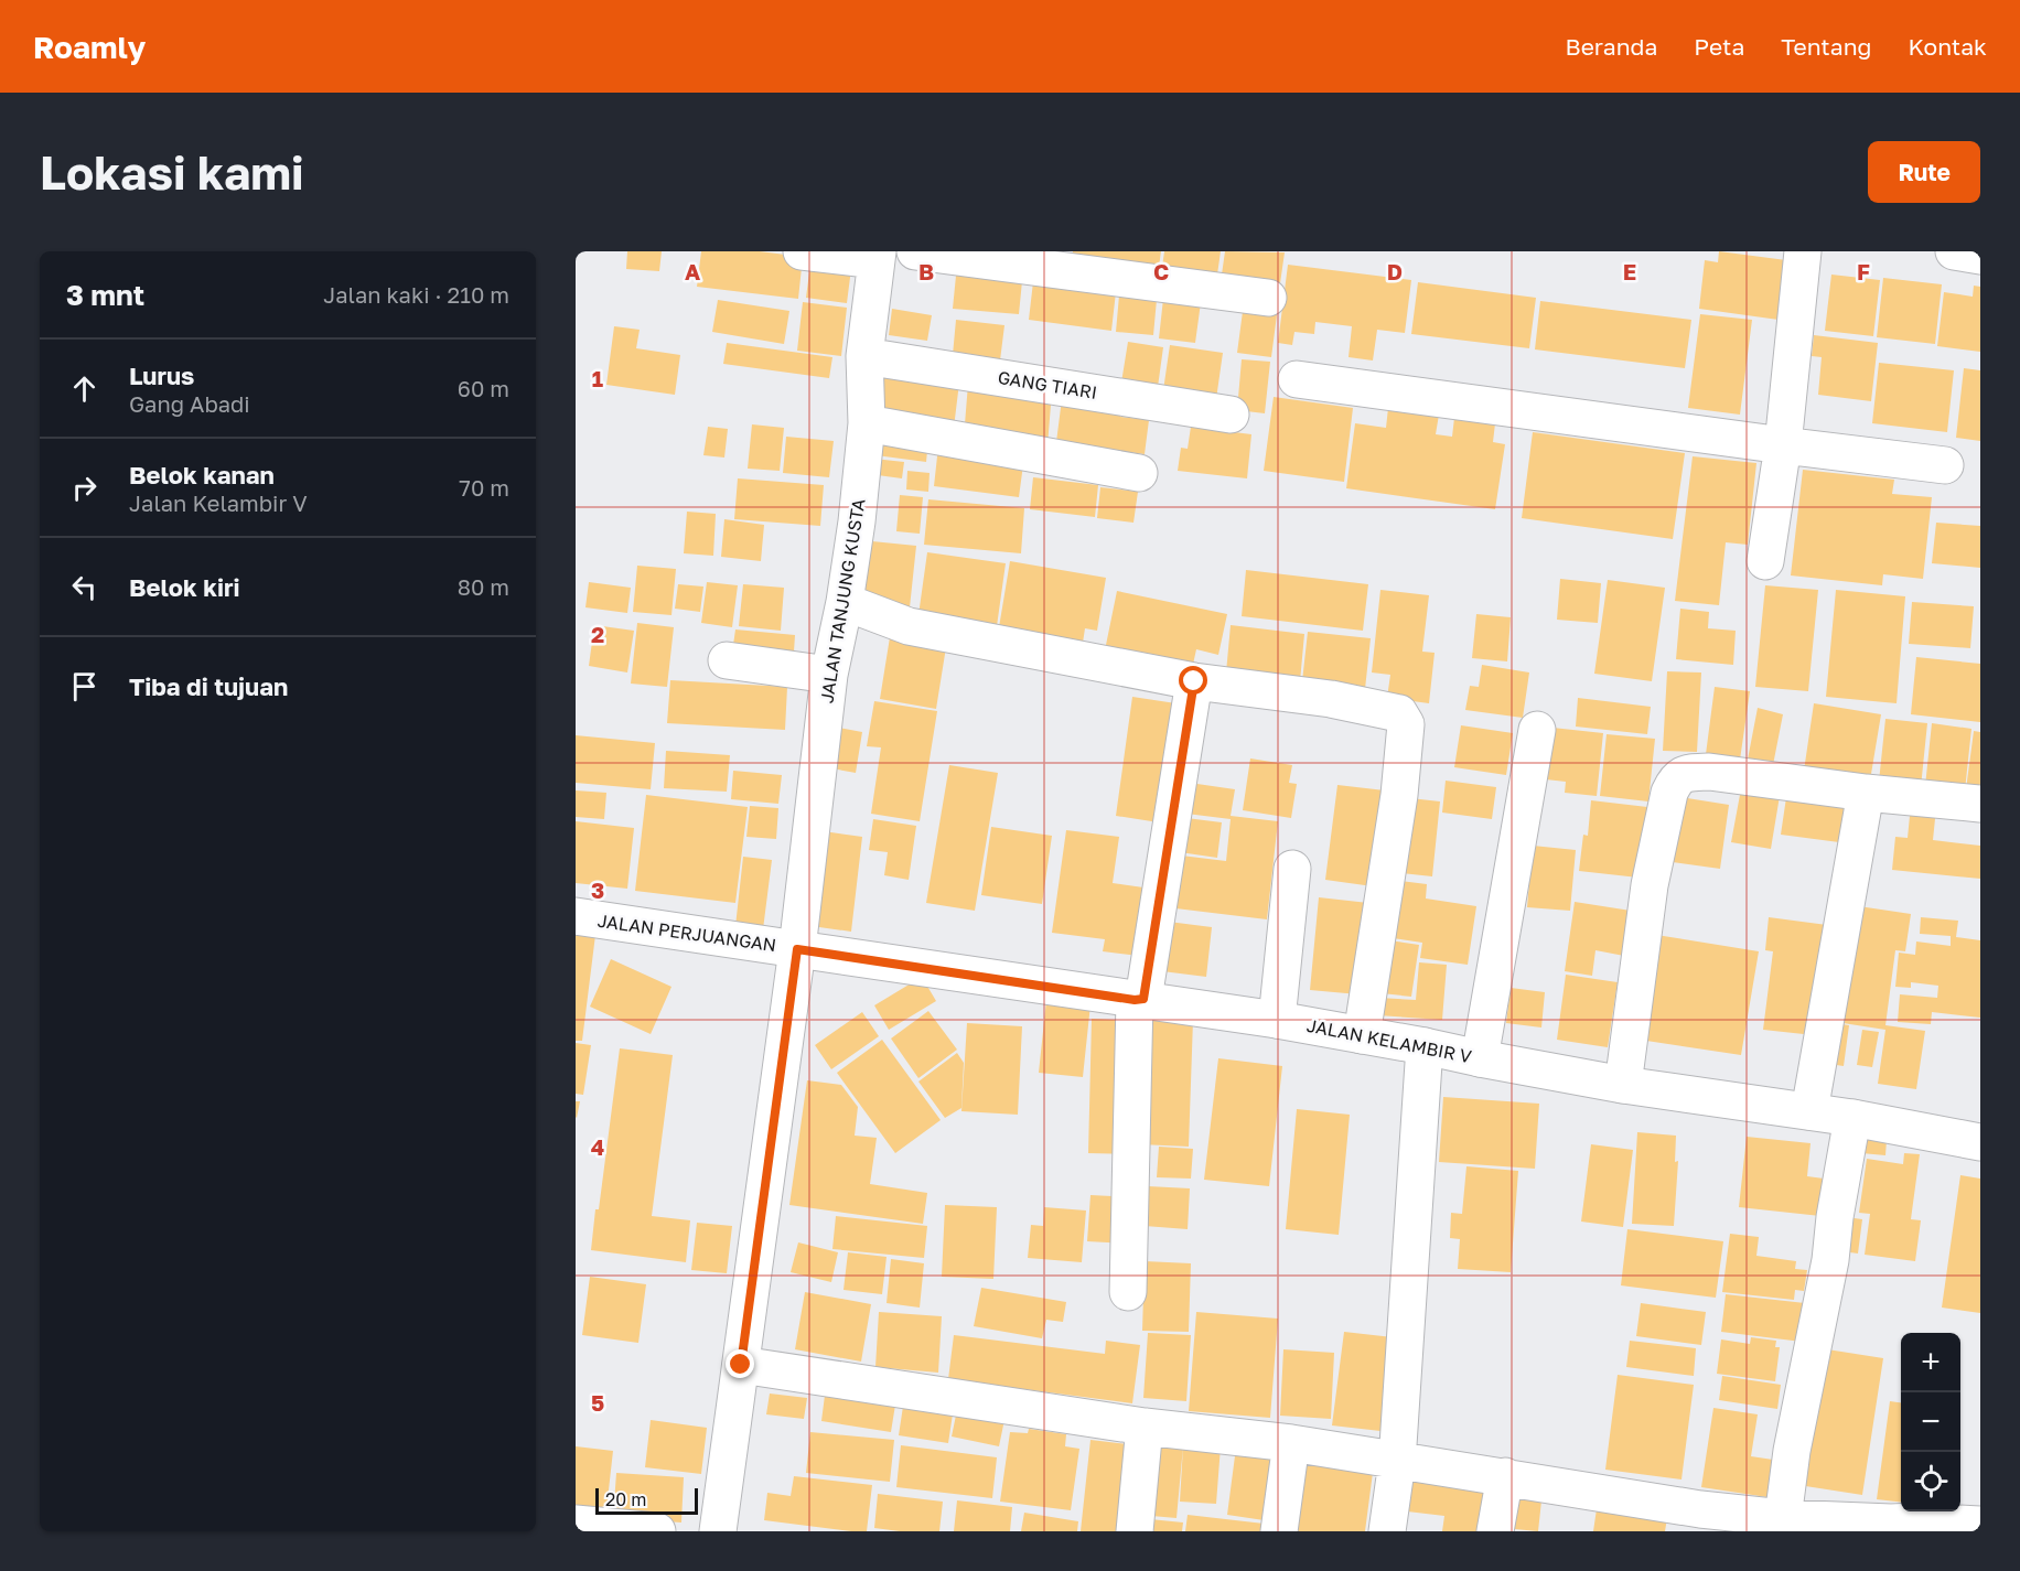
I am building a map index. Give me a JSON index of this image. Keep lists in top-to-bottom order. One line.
{"streets":{"street":["GANG TIARI","JALAN TANJUNG KUSTA","JALAN PERJUANGAN","JALAN KELAMBIR V"]},"crossings":[["GANG TIARI","JALAN TANJUNG KUSTA"],["JALAN TANJUNG KUSTA","JALAN PERJUANGAN"],["JALAN TANJUNG KUSTA","JALAN KELAMBIR V"],["JALAN PERJUANGAN","JALAN KELAMBIR V"]],"scale_bar":"20 m","page":{"header":"Roamly","nav":["Beranda","Peta","Tentang","Kontak"],"buttons":"Rute","title":"Lokasi kami","heading":["3 mnt","Jalan kaki · 210 m"],"list":[["Lurus","Gang Abadi","60 m"],["Belok kanan","Jalan Kelambir V","70 m"],["Belok kiri","80 m"],"Tiba di tujuan"],"map_buttons":["+","−"],"scale":"20 m"},"grid":{"columns":["A","B","C","D","E","F"],"rows":["1","2","3","4","5"]}}
